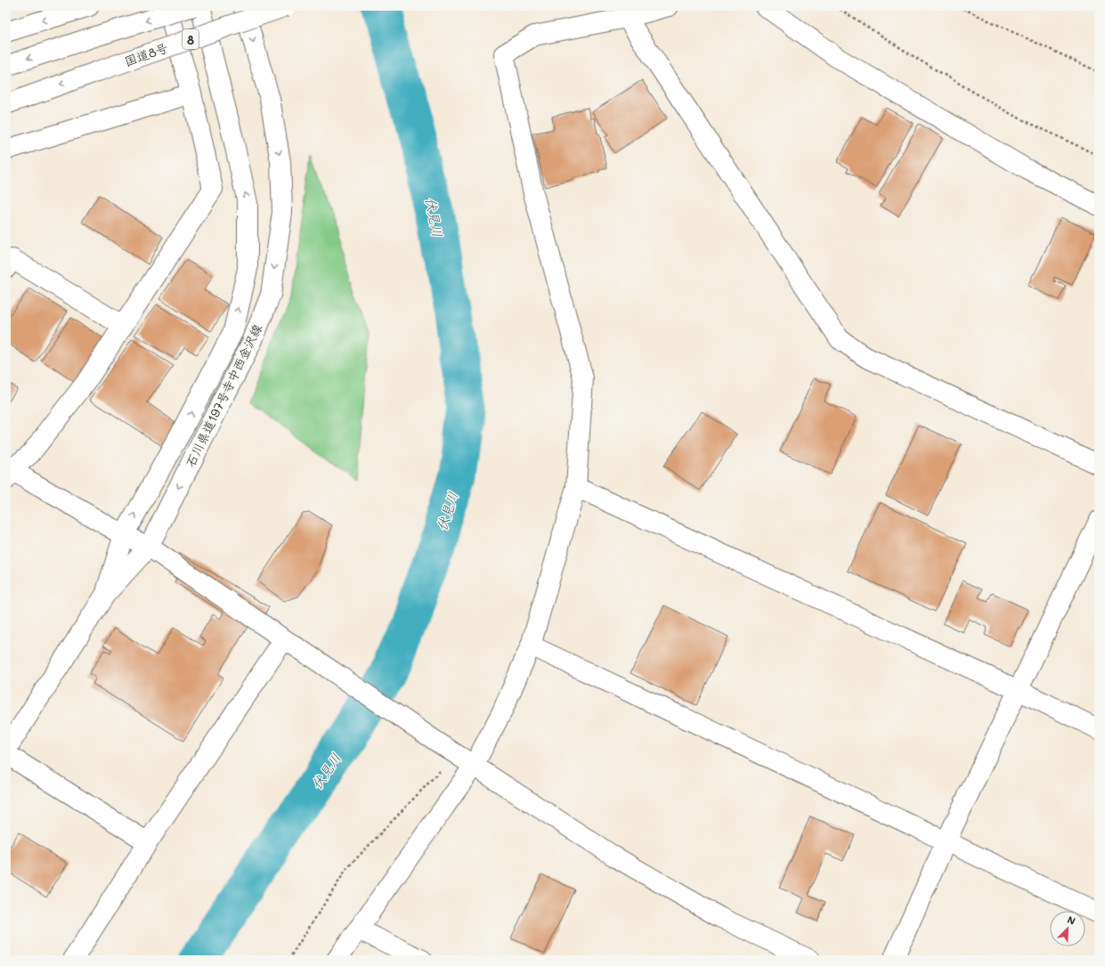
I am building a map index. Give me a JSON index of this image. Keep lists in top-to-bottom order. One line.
{"streets":{"main road":["8","国道8号","石川県道197号寺中西金沢線"]},"water":["伏見川"],"north":"top right"}
